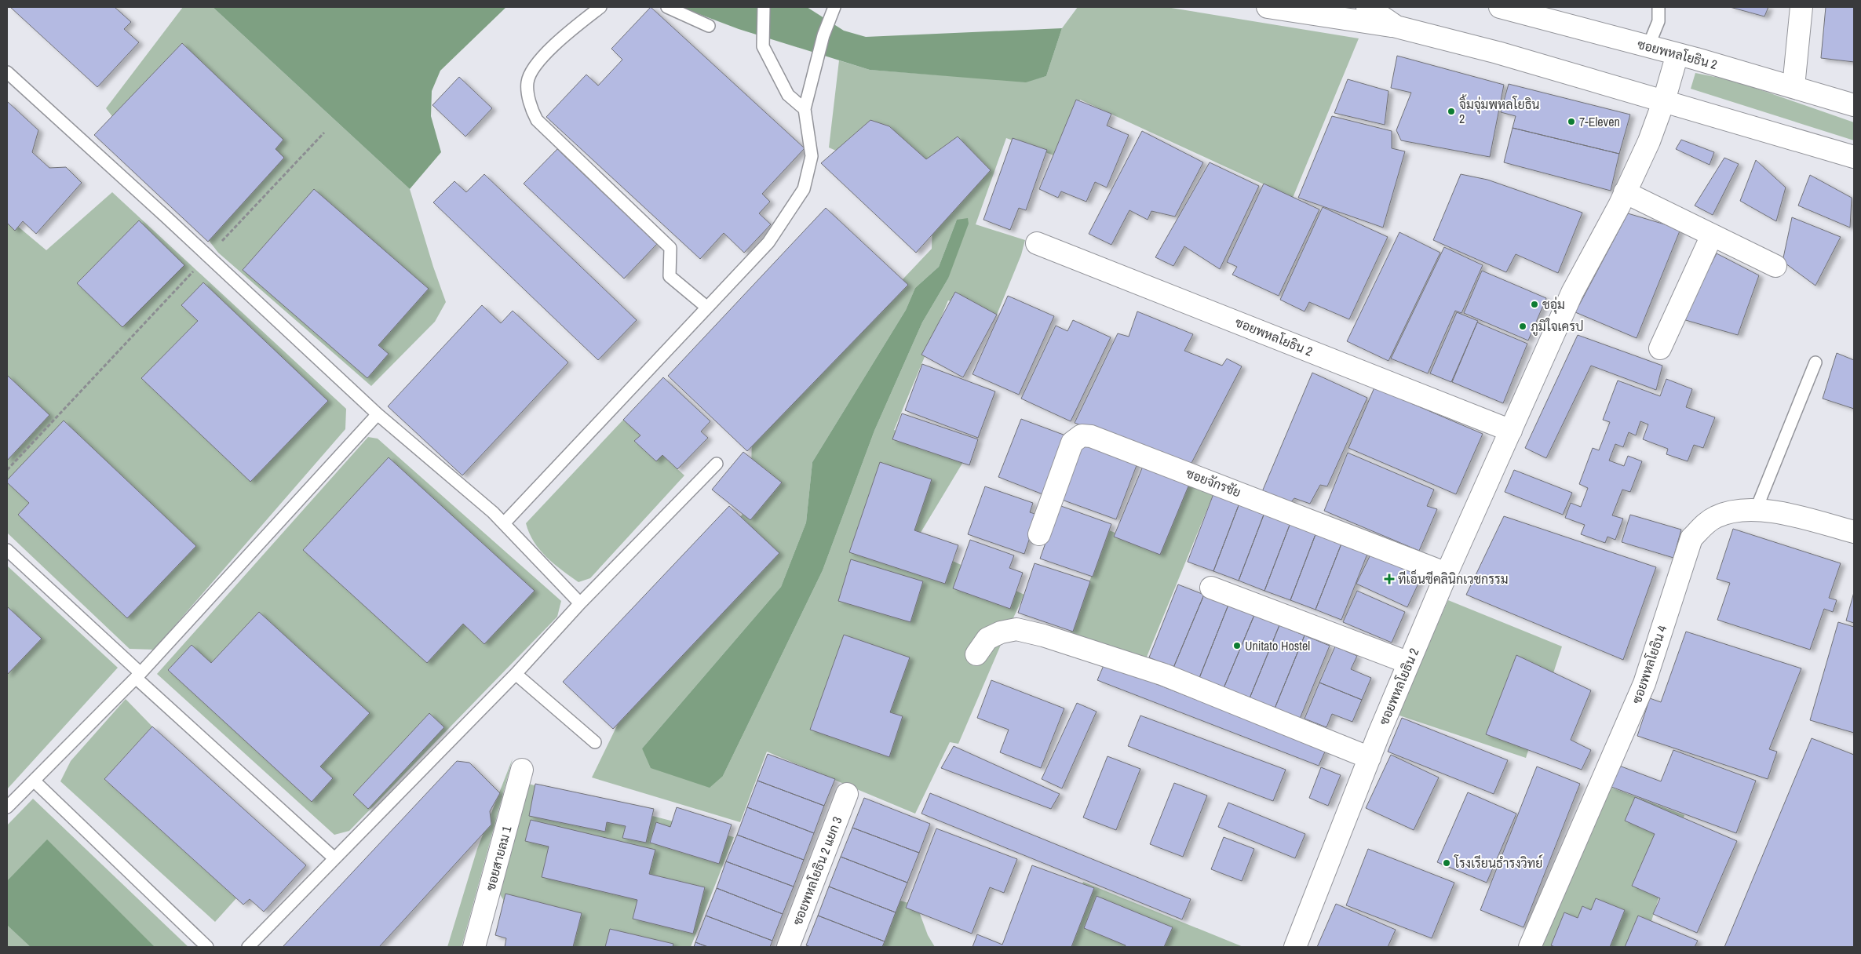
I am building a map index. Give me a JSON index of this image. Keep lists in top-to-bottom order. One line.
{"streets":{"street":["ซอยพหลโยธิน 2","ซอยจักรชัย","ซอยพหลโยธิน 4","ซอยสายลม 1","ซอยพหลโยธิน 2 แยก 3"]},"crossings":[["ซอยพหลโยธิน 2","ซอยจักรชัย"]],"places":{"other":["จิ้มจุ่มพหลโยธิน 2","7-Eleven","ชอุ่ม","ภูมิใจเครป","Unitato Hostel","โรงเรียนธำรงวิทย์"],"health":["ทีเอ็นซีคลินิกเวชกรรม"]}}
